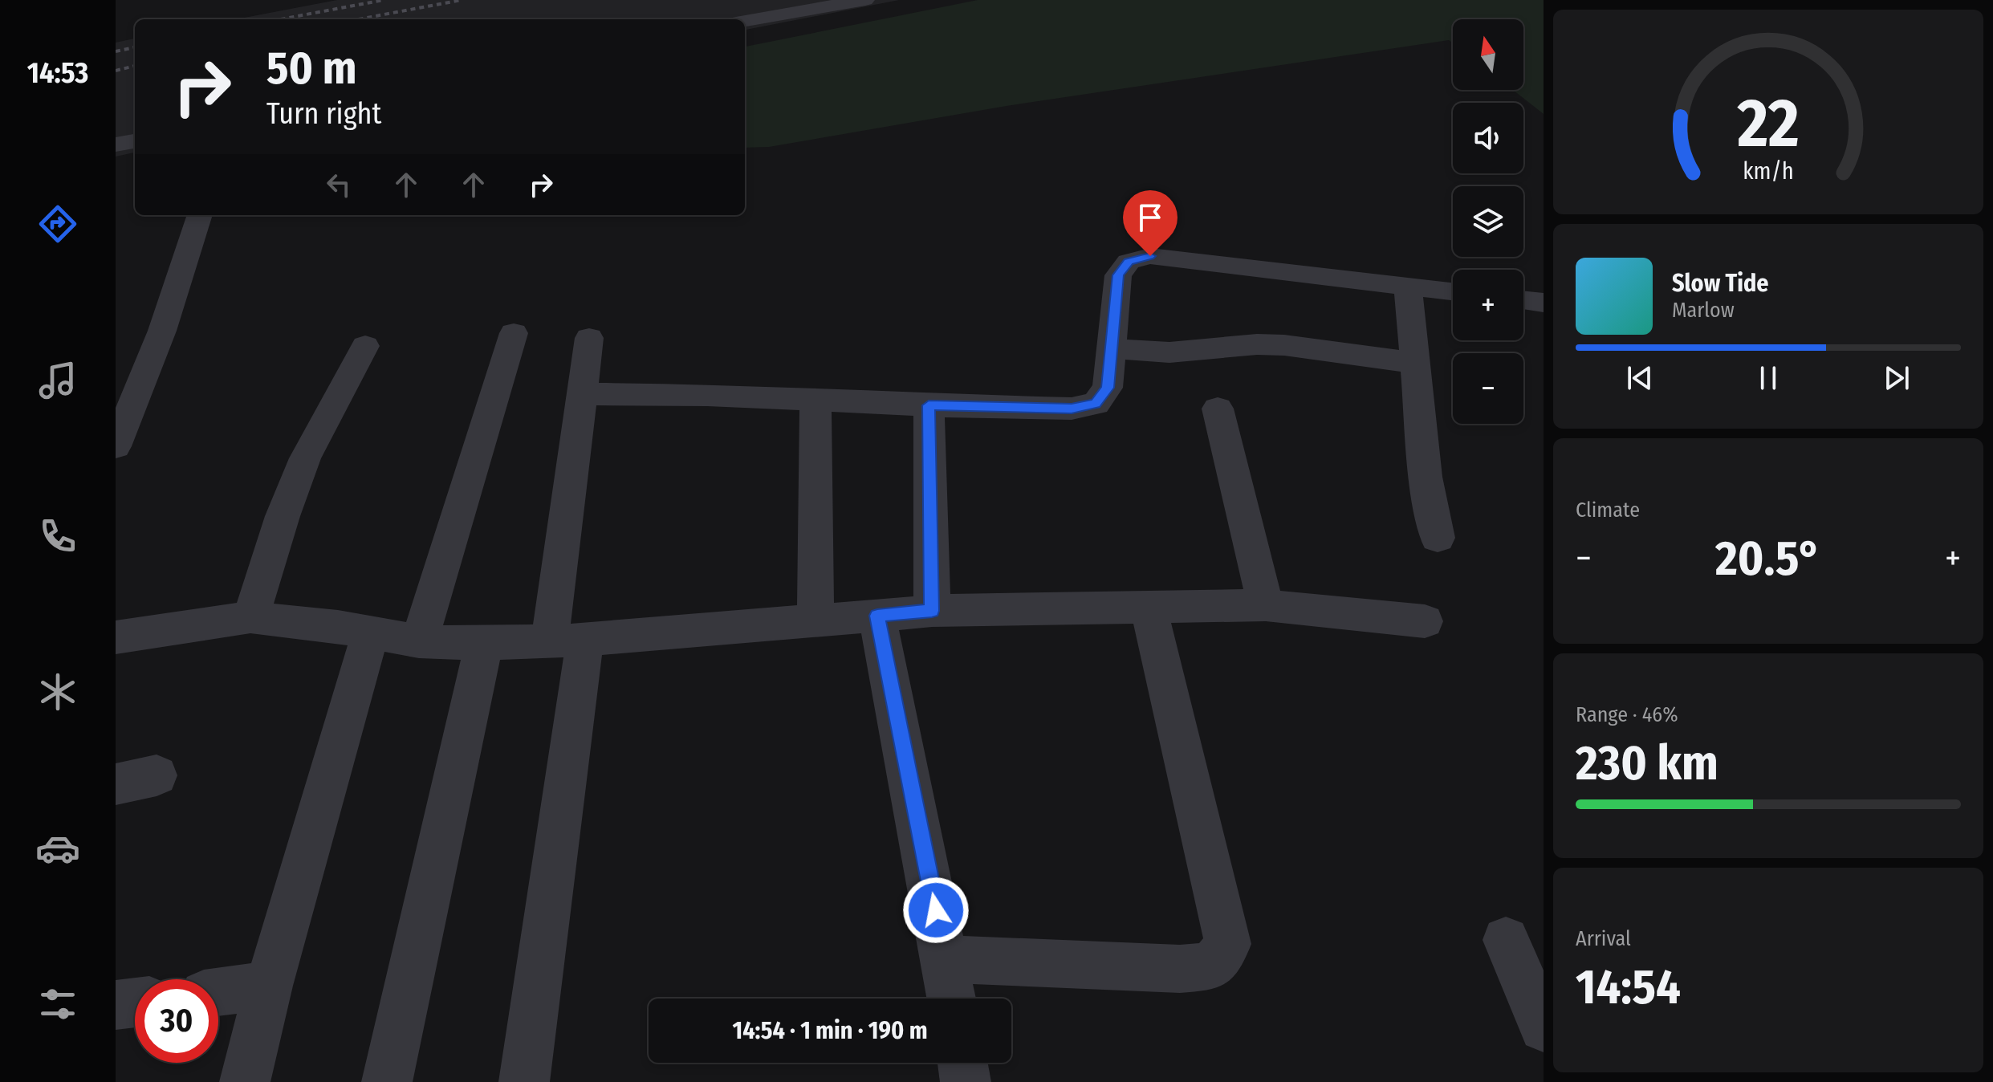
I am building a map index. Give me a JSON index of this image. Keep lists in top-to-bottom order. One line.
{"north":"top","page":{"tabs":"14:53","map_buttons":["+","−"],"turn":["50 m","Turn right"],"song":["Slow Tide","Marlow"],"tile":["Climate",["Range · 46%","230 km"],["Arrival","14:54"]],"heat":["−","20.5°","+"],"limit":"30","trip":"14:54 · 1 min · 190 m","gauge":["22","km/h"]}}
